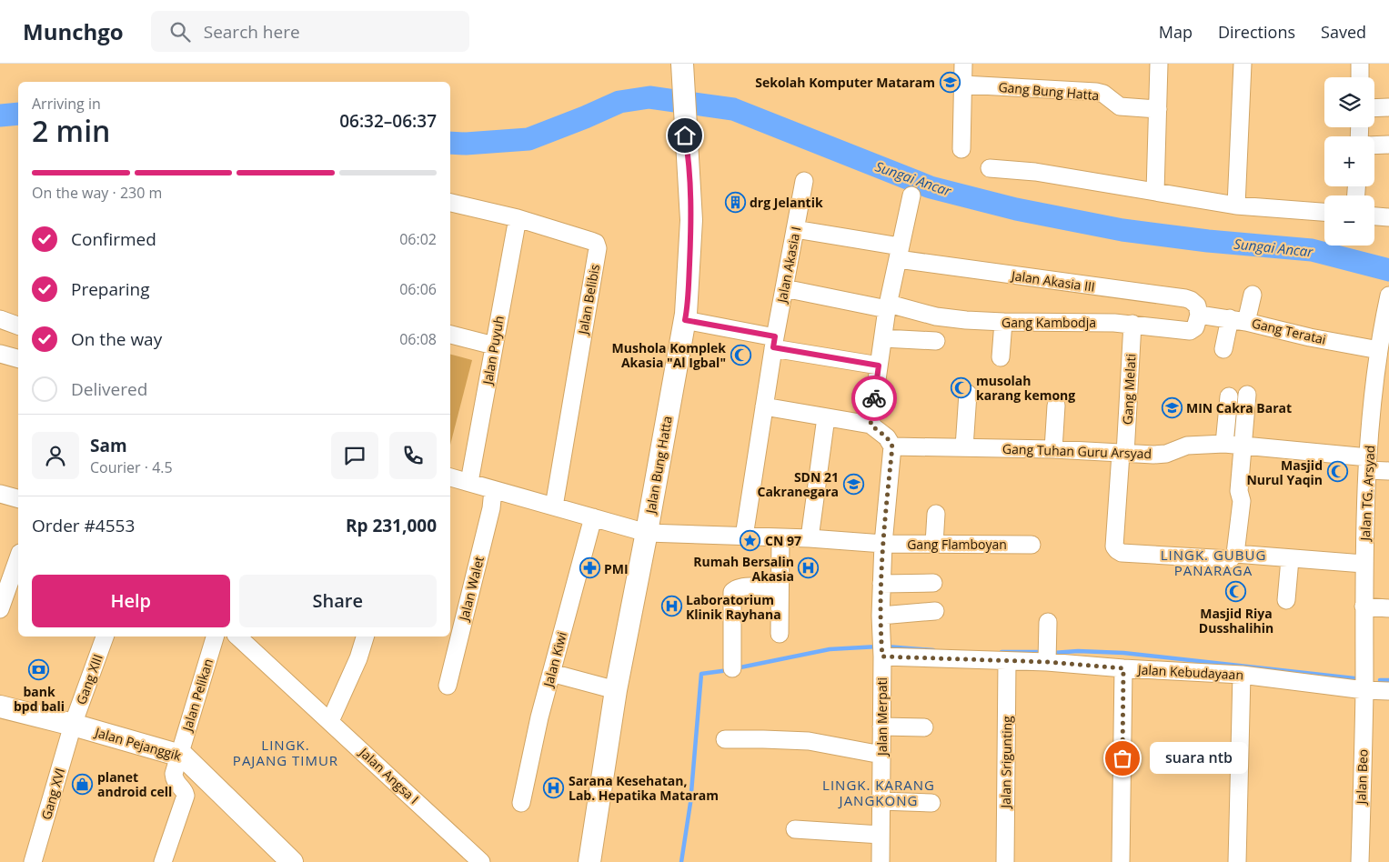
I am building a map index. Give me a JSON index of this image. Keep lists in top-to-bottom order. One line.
{"streets":{"main road":["Jalan Bung Hatta","Jalan Pejanggik"],"street":["Gang Bung Hatta","Jalan Akasia I","Jalan Akasia III","Jalan Belibis","Gang Kambodja","Gang Teratai","Jalan Puyuh","Gang Melati","Gang Tuhan Guru Arsyad","Jalan TG. Arsyad","Gang Flamboyan","Jalan Walet","Jalan Kiwi","Jalan Kebudayaan","Gang XIII","Jalan Pelikan","Jalan Merpati","Jalan Srigunting","Jalan Angsa I","Jalan Beo","Gang XVI"]},"crossings":[["Jalan Akasia I","Jalan Akasia III"],["Jalan Akasia I","Gang Kambodja"],["Jalan Akasia III","Gang Kambodja"],["Jalan Akasia III","Gang Teratai"],["Jalan Belibis","Jalan Puyuh"],["Gang Kambodja","Gang Teratai"],["Gang Kambodja","Gang Melati"],["Gang Teratai","Jalan TG. Arsyad"],["Gang Melati","Gang Tuhan Guru Arsyad"],["Gang Tuhan Guru Arsyad","Jalan TG. Arsyad"],["Gang Tuhan Guru Arsyad","Jalan Merpati"],["Jalan TG. Arsyad","Jalan Kebudayaan"],["Jalan TG. Arsyad","Jalan Beo"],["Gang Flamboyan","Jalan Merpati"],["Jalan Kebudayaan","Jalan Merpati"],["Jalan Kebudayaan","Jalan Srigunting"],["Jalan Kebudayaan","Jalan Beo"],["Gang XIII","Jalan Pejanggik"],["Gang XIII","Gang XVI"],["Jalan Pelikan","Jalan Pejanggik"],["Jalan Pejanggik","Gang XVI"]],"districts":["LINGK. GUBUG PANARAGA","LINGK. PAJANG TIMUR","LINGK. KARANG JANGKONG"],"water":["Sungai Ancar"],"places":{"school or university":["Sekolah Komputer Mataram","MIN Cakra Barat","SDN 21 Cakranegara"],"building":["drg Jelantik"],"mosque":["Mushola Komplek Akasia \"Al Igbal\"","musolah karang kemong","Masjid Nurul Yaqin","Masjid Riya Dusshalihin"],"place":["CN 97"],"pharmacy":["PMI"],"hospital":["Rumah Bersalin Akasia","Laboratorium Klinik Rayhana","Sarana Kesehatan, Lab. Hepatika Mataram"],"bank":["bank bpd bali"],"other":["suara ntb"],"shop":["planet android cell"]},"page":{"header":"Munchgo","search":"Search here","nav":["Map","Directions","Saved"],"map_buttons":["+","−"],"heading":["2 min","Arriving in","06:32–06:37"],"panel":["Sam","Courier · 4.5","Order #4553","Rp 231,000"],"bar":"On the way · 230 m","list":[["Confirmed","06:02"],["Preparing","06:06"],["On the way","06:08"],"Delivered"],"buttons":["Help","Share"],"bubble":"suara ntb"}}
